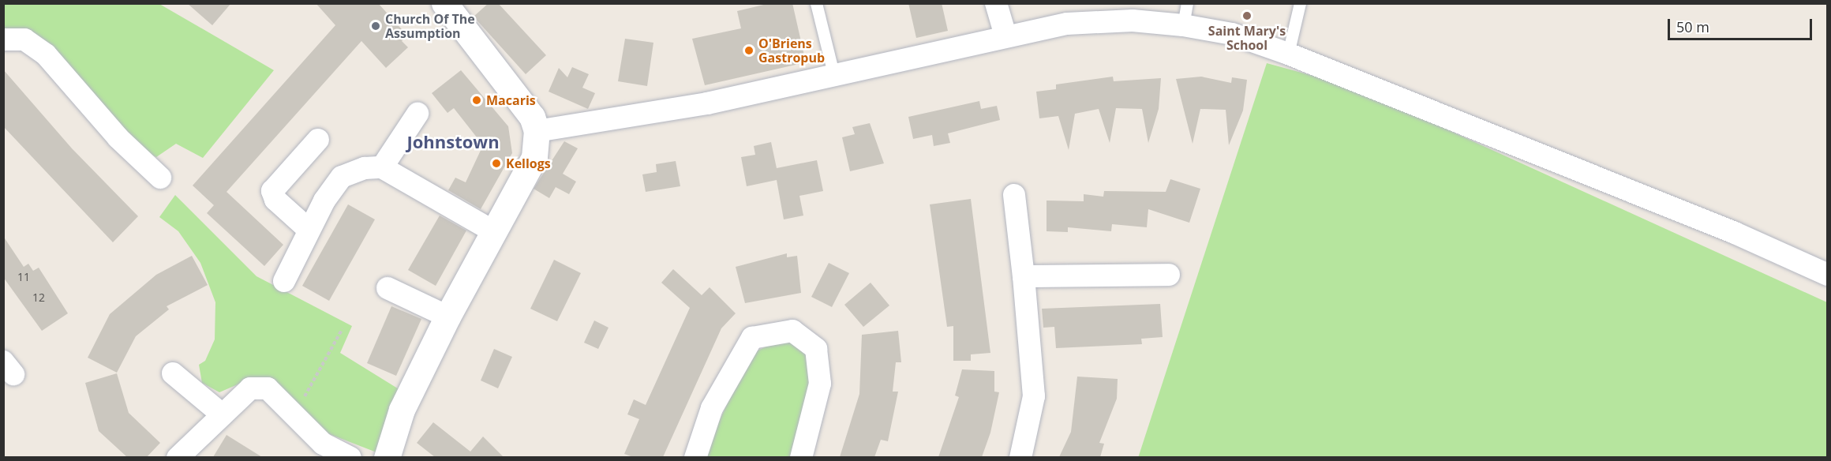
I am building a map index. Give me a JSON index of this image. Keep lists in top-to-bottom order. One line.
{"districts":["Johnstown"],"places":["Saint Mary's School","Church Of The Assumption","O'Briens Gastropub","Macaris","Kellogs"],"house_numbers":["11","12"],"scale_bar":"50 m"}
